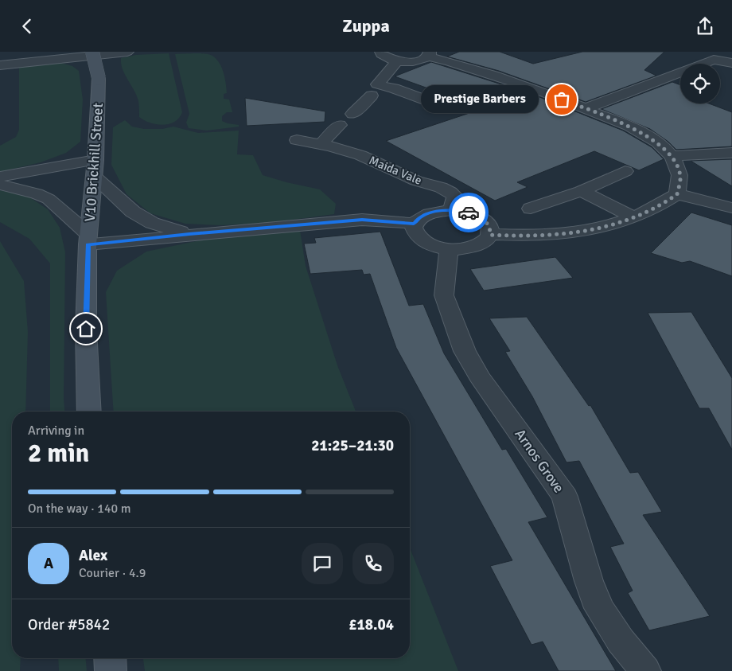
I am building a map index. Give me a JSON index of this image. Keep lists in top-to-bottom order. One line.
{"streets":{"street":["V10 Brickhill Street","Maida Vale","Arnos Grove"]},"places":["Prestige Barbers"],"page":{"header":"Zuppa","bubble":"Prestige Barbers","heading":["2 min","Arriving in","21:25–21:30"],"panel":["Alex","Courier · 4.9","Order #5842","£18.04"],"bar":"On the way · 140 m","round":"A"}}
